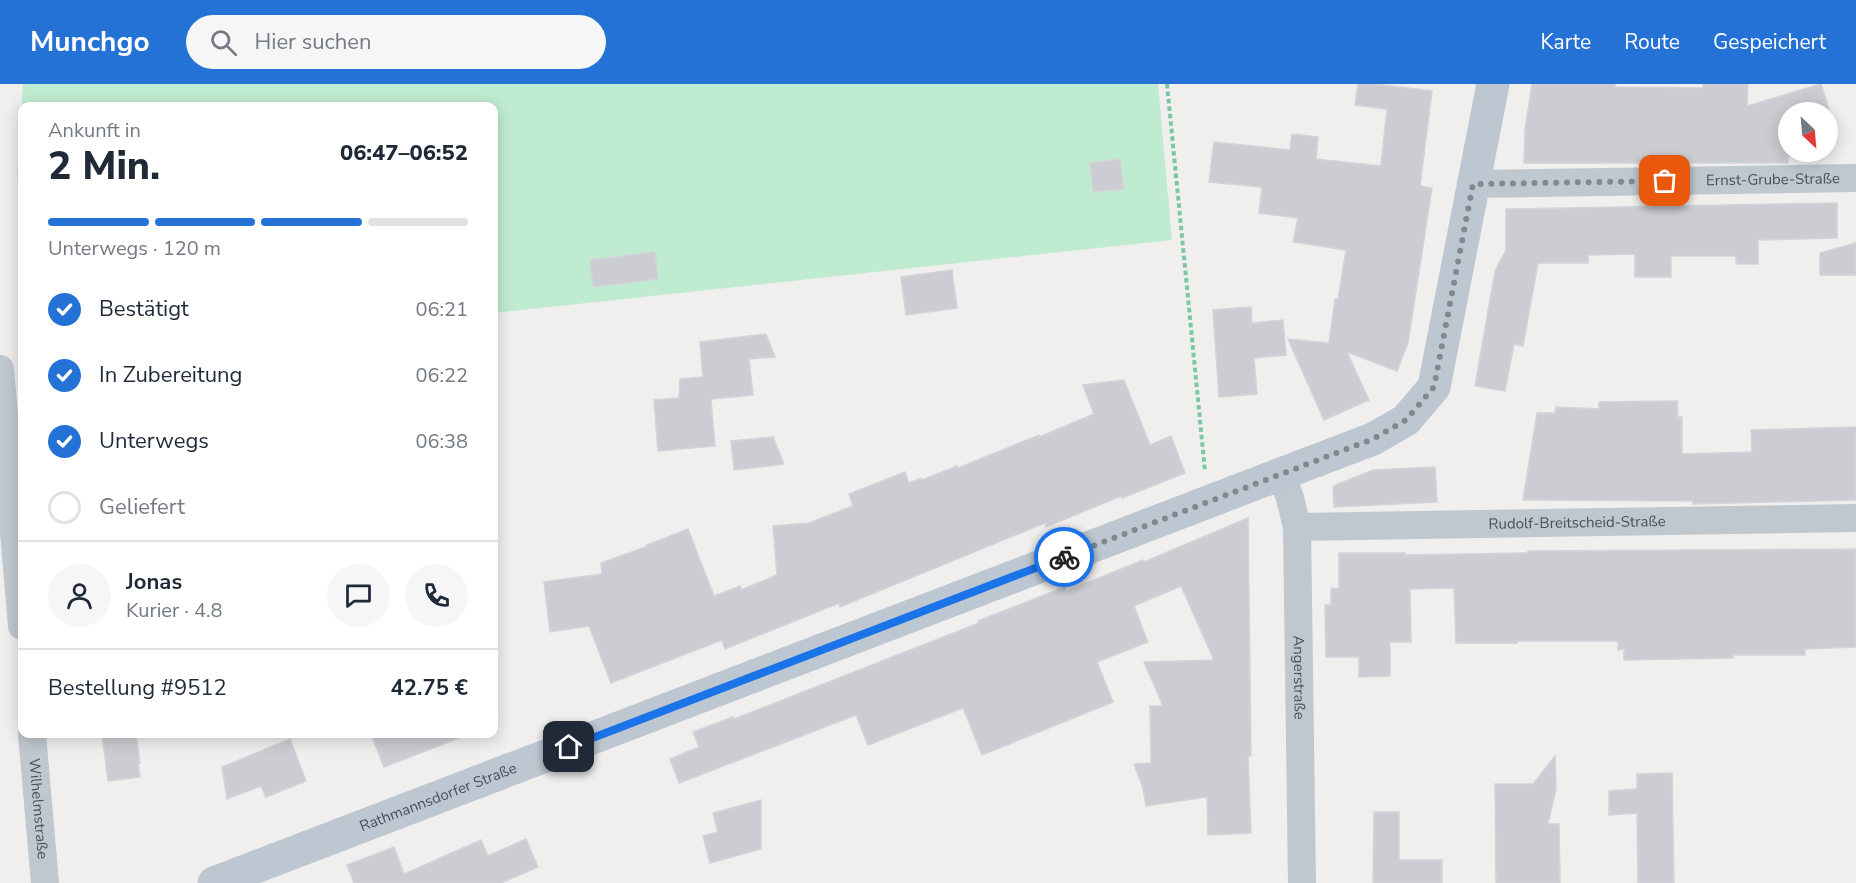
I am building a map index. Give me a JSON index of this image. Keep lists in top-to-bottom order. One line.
{"streets":{"street":["Ernst-Grube-Straße","Rudolf-Breitscheid-Straße","Angerstraße","Rathmannsdorfer Straße","Wilhelmstraße"]},"crossings":[["Ernst-Grube-Straße","Rathmannsdorfer Straße"],["Rudolf-Breitscheid-Straße","Angerstraße"],["Angerstraße","Rathmannsdorfer Straße"]],"north":"bottom right","page":{"header":"Munchgo","search":"Hier suchen","nav":["Karte","Route","Gespeichert"],"heading":["2 Min.","Ankunft in","06:47–06:52"],"panel":["Jonas","Kurier · 4.8","Bestellung #9512","42.75 €"],"bar":"Unterwegs · 120 m","list":[["Bestätigt","06:21"],["In Zubereitung","06:22"],["Unterwegs","06:38"],"Geliefert"]}}
